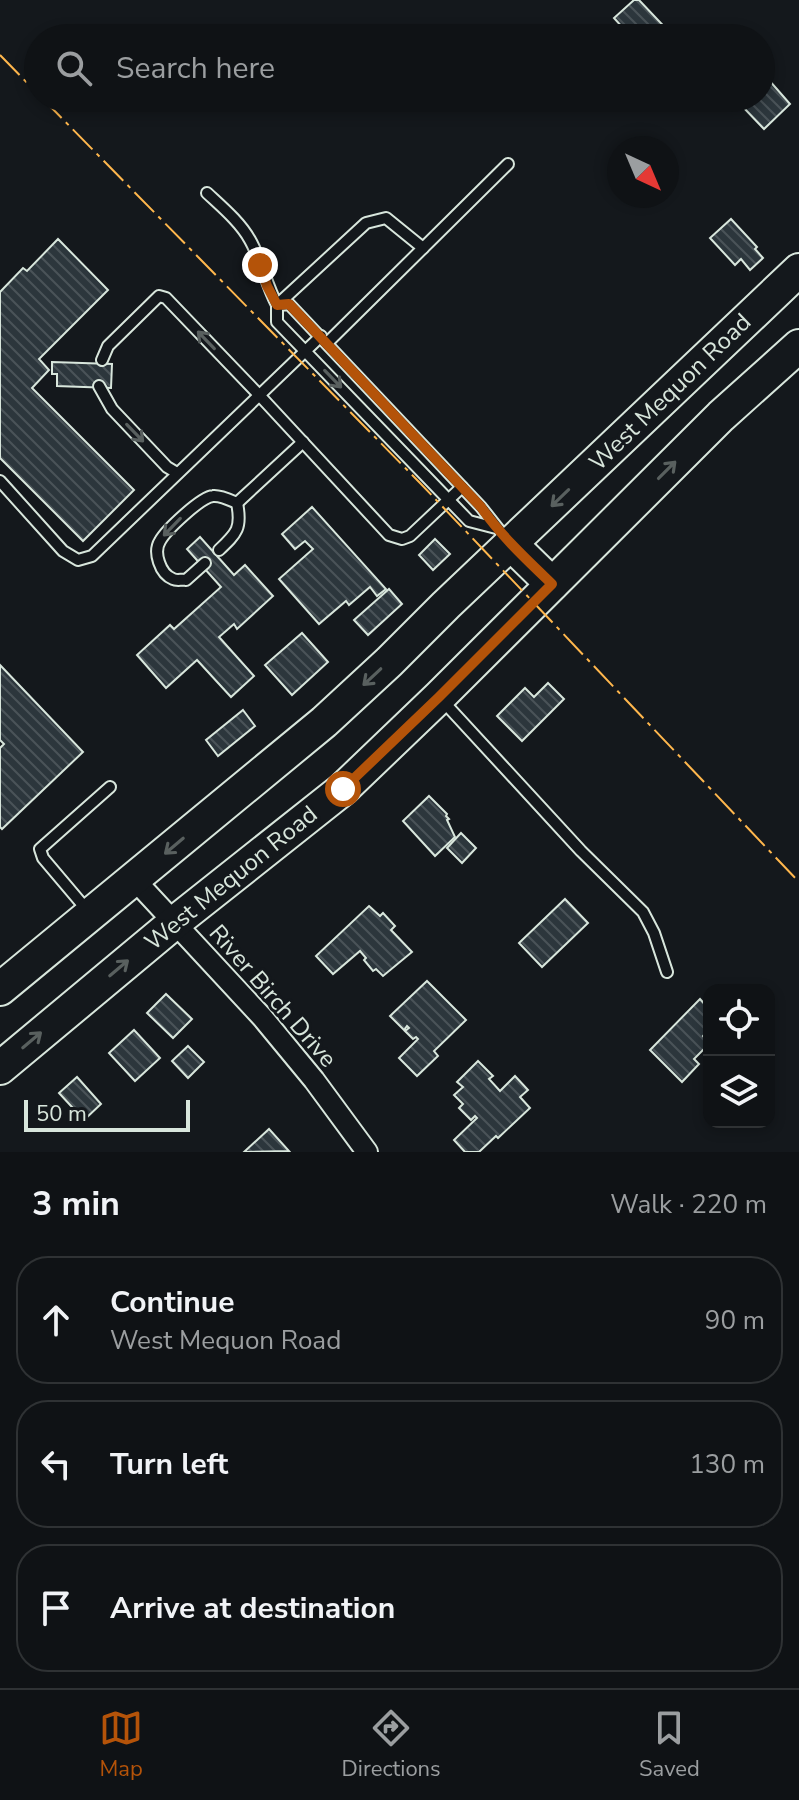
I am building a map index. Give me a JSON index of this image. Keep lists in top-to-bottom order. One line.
{"streets":{"main road":["West Mequon Road"],"street":["River Birch Drive"]},"crossings":[["West Mequon Road","River Birch Drive"]],"scale_bar":"50 m","north":"bottom right","page":{"search":"Search here","scale":"50 m","heading":["3 min","Walk · 220 m"],"list":[["Continue","West Mequon Road","90 m"],["Turn left","130 m"],"Arrive at destination"],"nav":["Map","Directions","Saved"]}}
